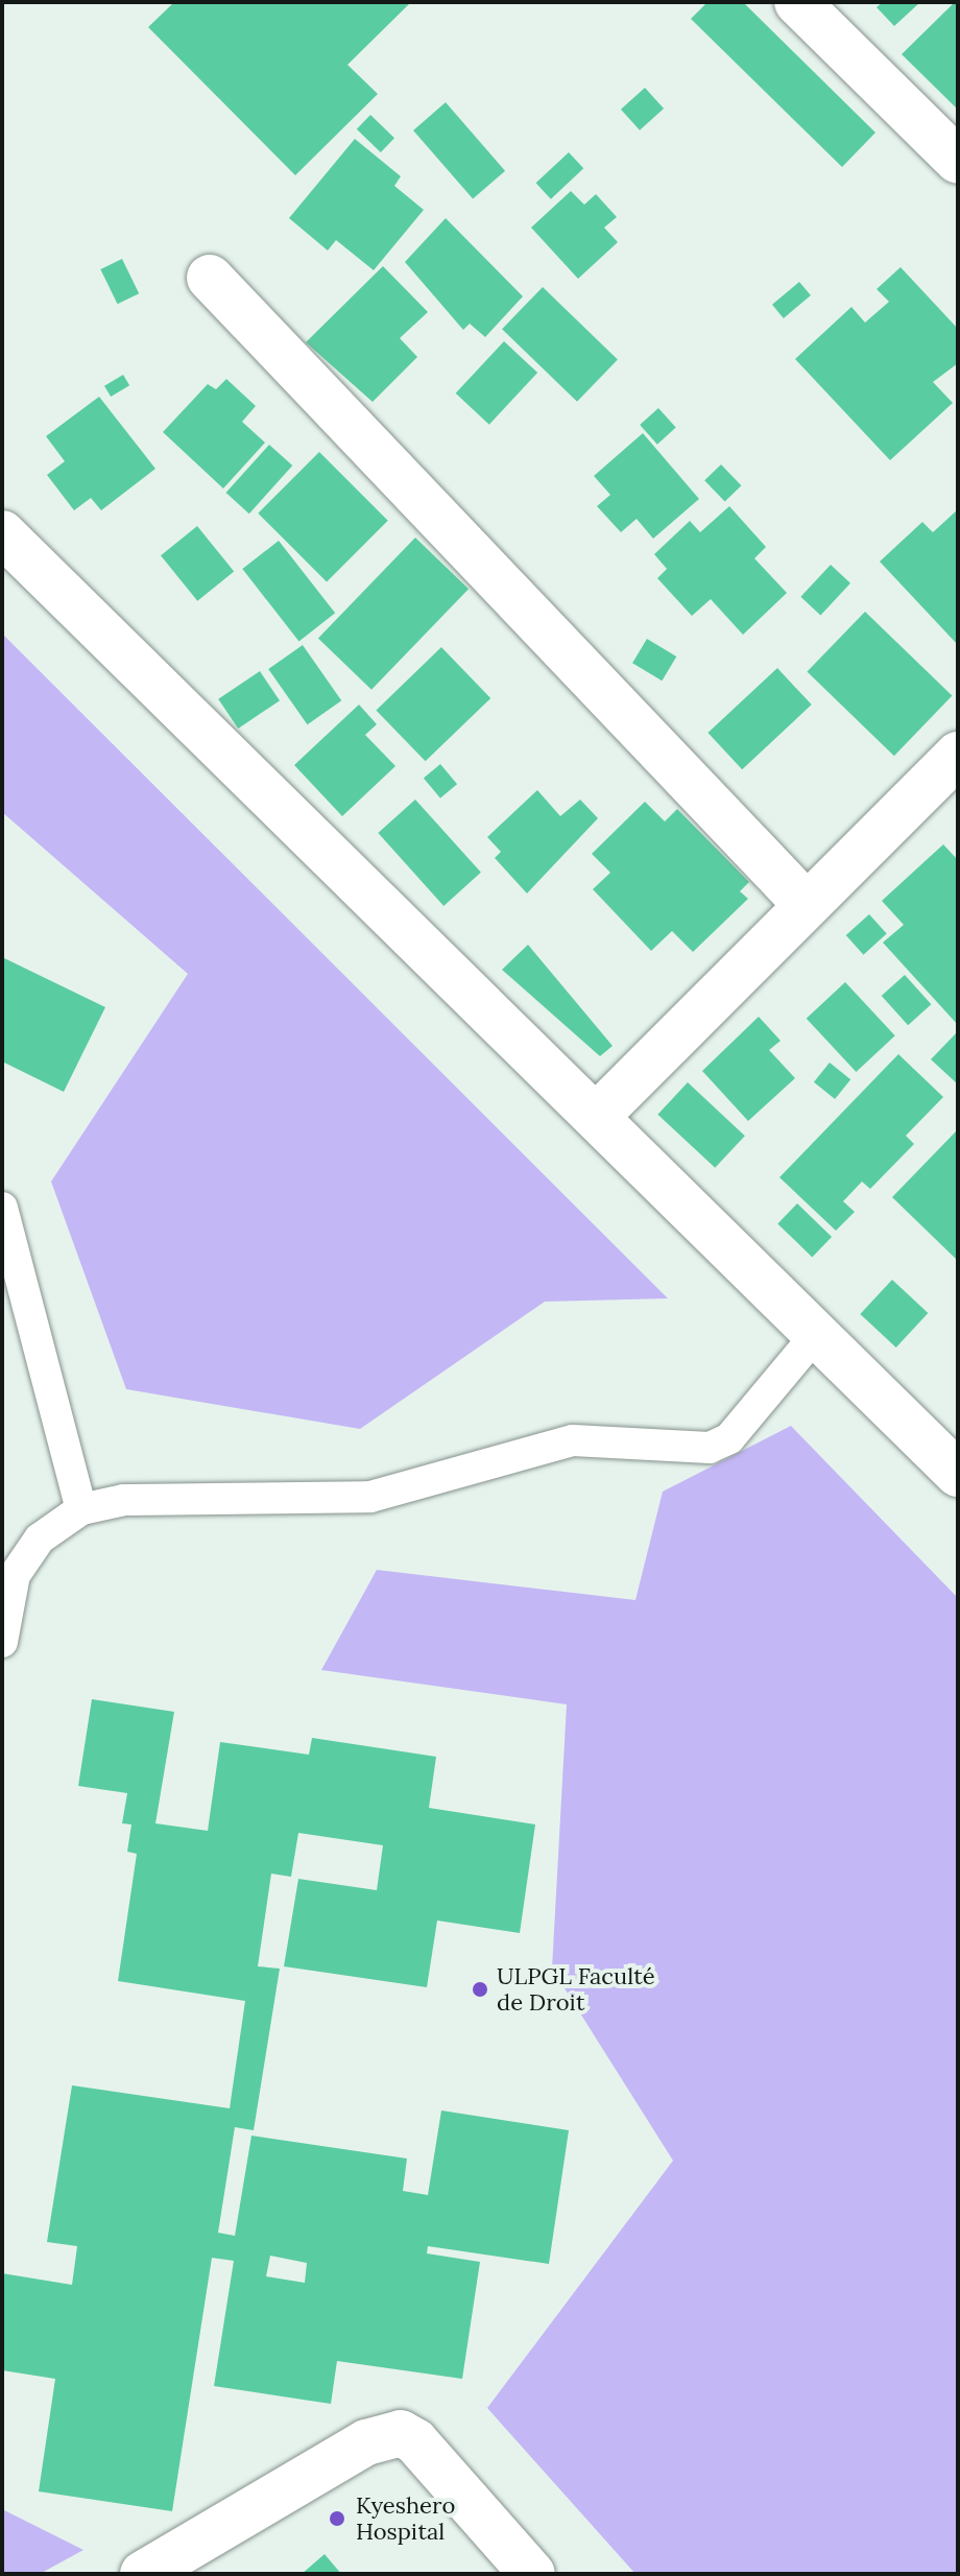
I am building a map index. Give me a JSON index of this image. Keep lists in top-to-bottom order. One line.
{"places":["ULPGL Faculté de Droit","Kyeshero Hospital"]}
